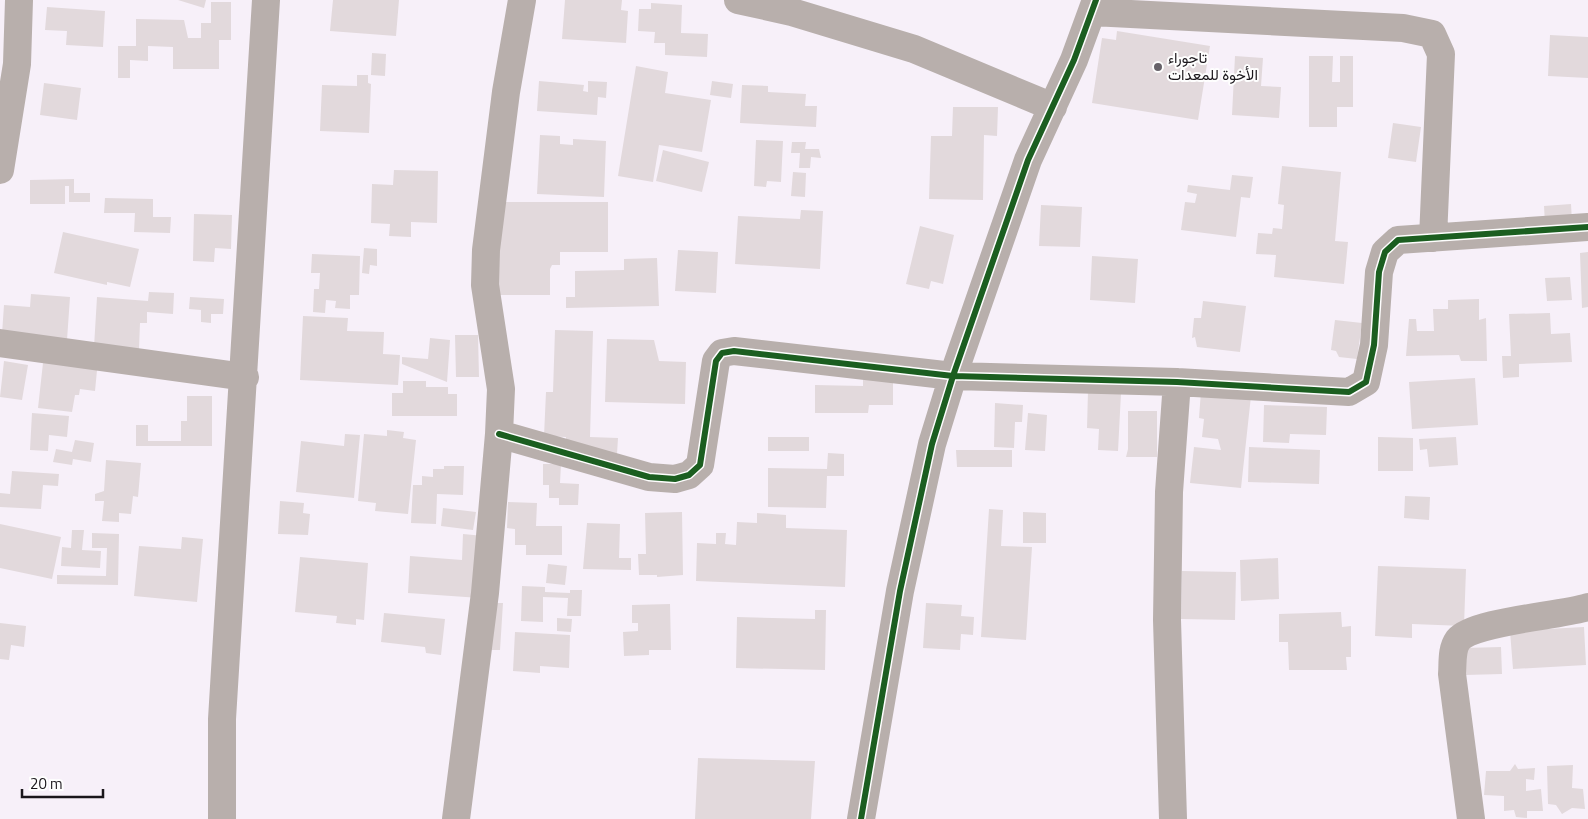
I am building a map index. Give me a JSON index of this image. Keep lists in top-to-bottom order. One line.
{"places":["تاجوراء الأخوة للمعدات"],"scale_bar":"20 m"}
